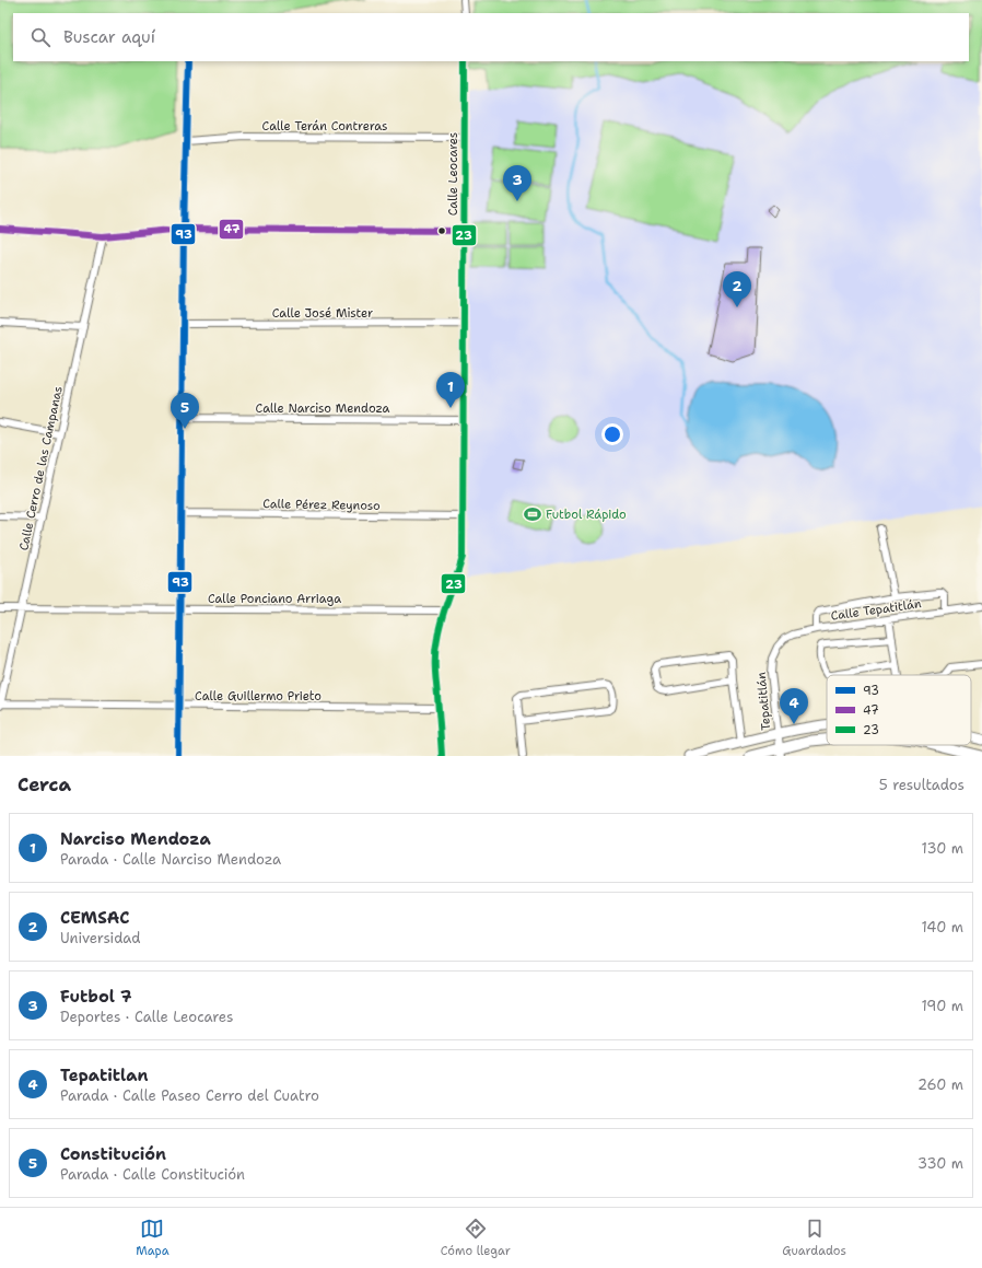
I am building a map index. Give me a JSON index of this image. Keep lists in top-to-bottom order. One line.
{"streets":{"street":["Calle Terán Contreras","Calle Leocares","Calle José Mister","Calle Narciso Mendoza","Calle Cerro de las Campanas","Calle Pérez Reynoso","Calle Ponciano Arriaga","Calle Tepatitlán","Calle Guillermo Prieto","Tepatitlán"]},"crossings":[["Calle Terán Contreras","Calle Leocares"],["Calle Leocares","Calle José Mister"],["Calle Leocares","Calle Narciso Mendoza"],["Calle Leocares","Calle Pérez Reynoso"],["Calle Leocares","Calle Ponciano Arriaga"],["Calle Leocares","Calle Guillermo Prieto"],["Calle Cerro de las Campanas","Calle Ponciano Arriaga"],["Calle Cerro de las Campanas","Calle Guillermo Prieto"],["Calle Tepatitlán","Tepatitlán"]],"places":{"sports":["Futbol Rápido"]},"lines":["transit line 93","transit line 23","transit line 47"],"legend":["93","47","23"],"page":{"search":"Buscar aquí","pins":["3","2","1","5","4"],"heading":["Cerca","5 resultados"],"list":[{"mark":"1","name":"Narciso Mendoza","note":"Parada · Calle Narciso Mendoza","value":"130 m"},{"mark":"2","name":"CEMSAC","note":"Universidad","value":"140 m"},{"mark":"3","name":"Futbol 7","note":"Deportes · Calle Leocares","value":"190 m"},{"mark":"4","name":"Tepatitlan","note":"Parada · Calle Paseo Cerro del Cuatro","value":"260 m"},{"mark":"5","name":"Constitución","note":"Parada · Calle Constitución","value":"330 m"}],"nav":["Mapa","Cómo llegar","Guardados"]}}
